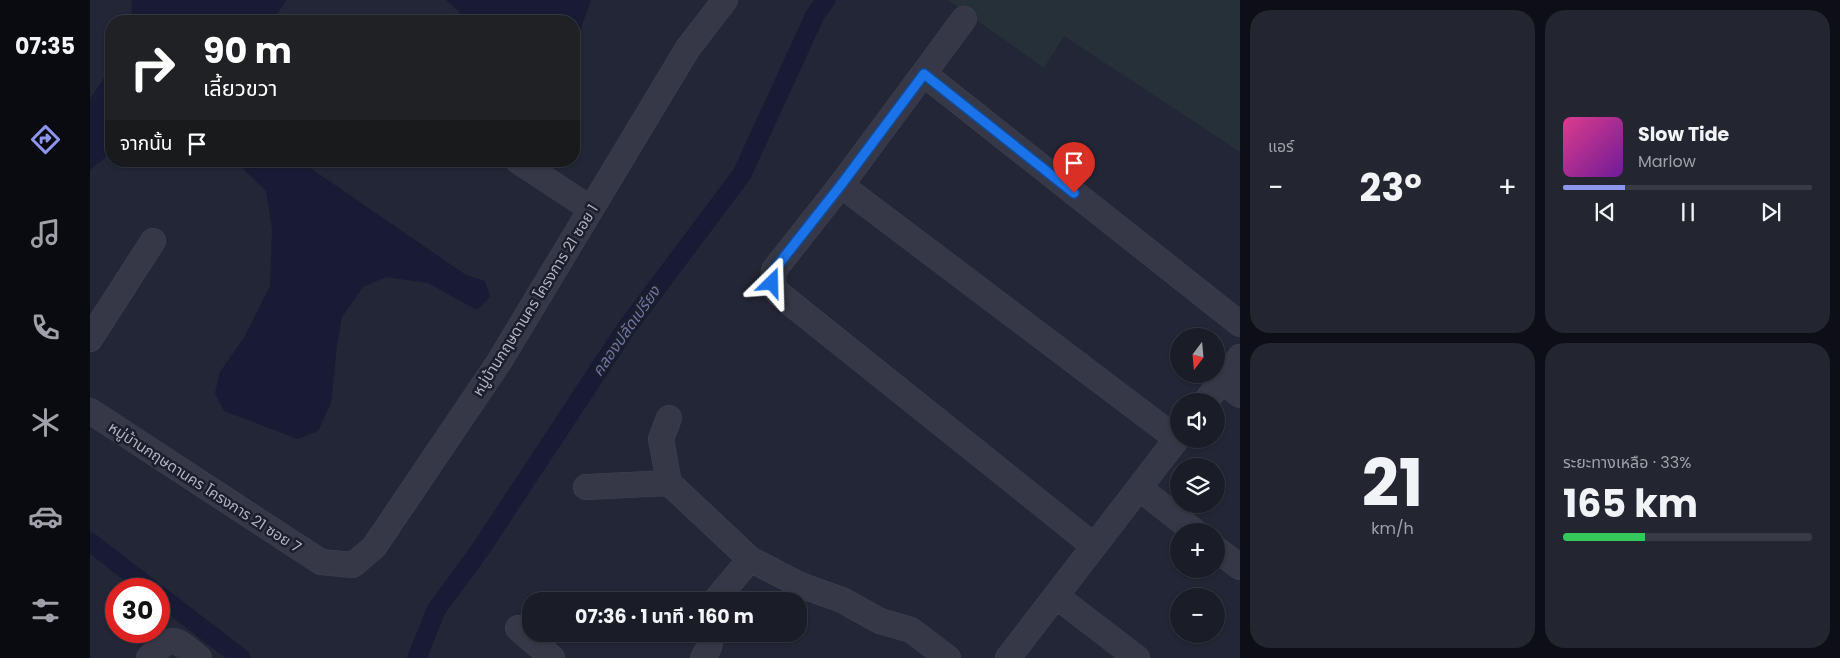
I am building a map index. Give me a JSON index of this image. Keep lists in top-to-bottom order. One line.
{"streets":{"street":["หมู่บ้านกฤษดานคร โครงการ 21 ซอย 1","หมู่บ้านกฤษดานคร โครงการ 21 ซอย 7"]},"crossings":[["หมู่บ้านกฤษดานคร โครงการ 21 ซอย 1","หมู่บ้านกฤษดานคร โครงการ 21 ซอย 7"]],"water":["คลองปลัดเปรียง"],"north":"bottom","page":{"tabs":"07:35","tile":["แอร์",["21","km/h"],["ระยะทางเหลือ · 33%","165 km"]],"turn":["90 m","เลี้ยวขวา"],"song":["Slow Tide","Marlow"],"then":"จากนั้น","heat":["−","23°","+"],"map_buttons":["+","−"],"limit":"30","trip":"07:36 · 1 นาที · 160 m"}}
